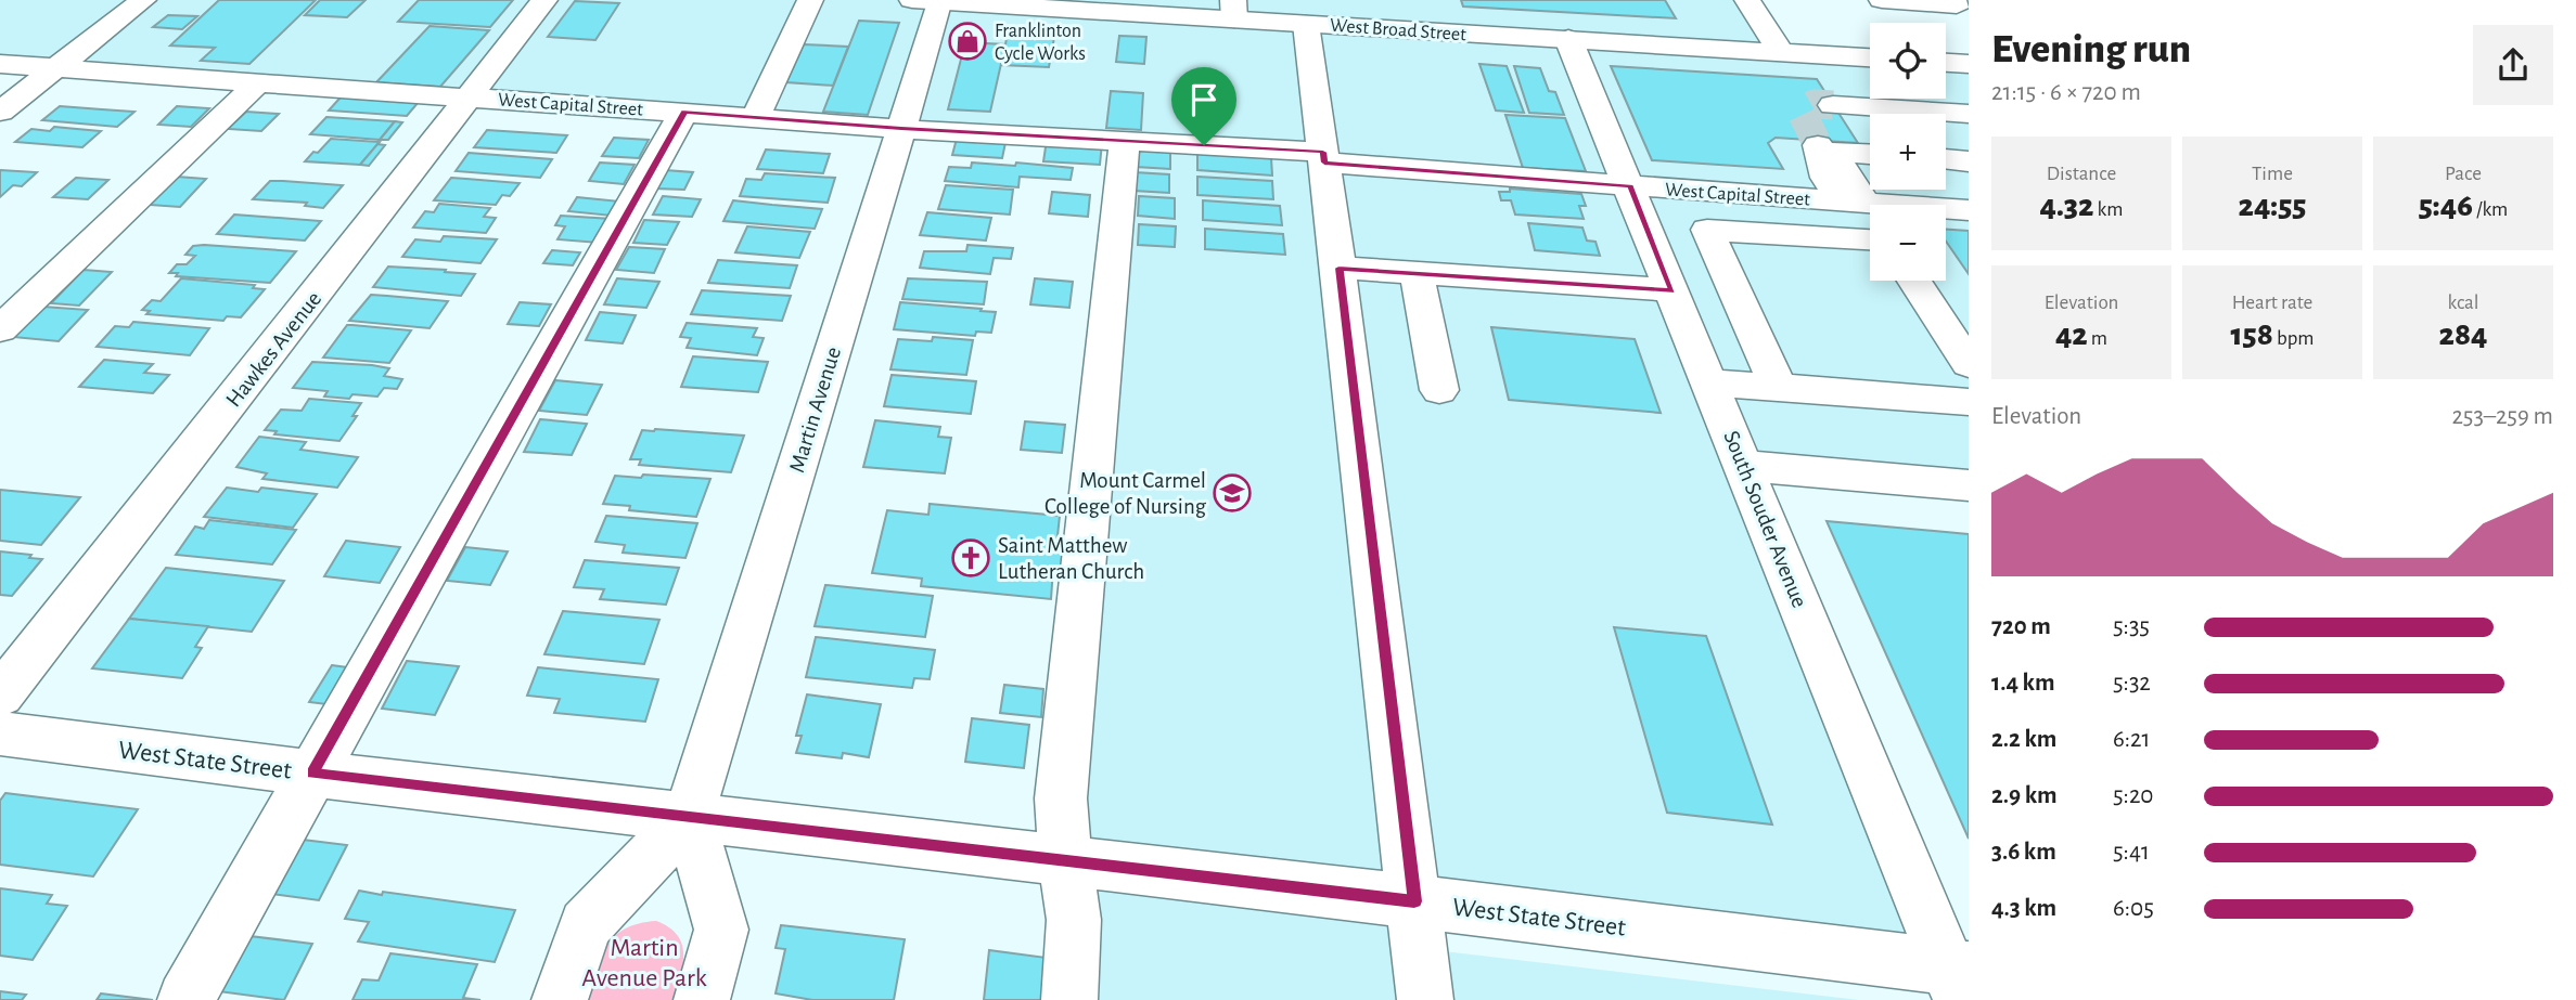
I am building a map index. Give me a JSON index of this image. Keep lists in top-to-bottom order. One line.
{"streets":{"street":["West Broad Street","West Capital Street","Hawkes Avenue","Martin Avenue","South Souder Avenue","West State Street"]},"crossings":[["West Broad Street","Martin Avenue"],["West Broad Street","South Souder Avenue"],["West Capital Street","Hawkes Avenue"],["West Capital Street","Martin Avenue"],["West Capital Street","South Souder Avenue"],["Martin Avenue","West State Street"],["South Souder Avenue","West State Street"]],"parks":["Martin Avenue Park"],"places":{"shop":["Franklinton Cycle Works"],"school or university":["Mount Carmel College of Nursing"],"church":["Saint Matthew Lutheran Church"]},"page":{"heading":["Evening run","21:15 · 6 × 720 m"],"map_buttons":["+","−"],"stats":[["Distance","4.32 km"],["Time","24:55"],["Pace","5:46 /km"],["Elevation","42 m"],["Heart rate","158 bpm"],["kcal","284"]],"chart":["Elevation","253–259 m"],"list":[{"name":"720 m","note":"5:35"},{"name":"1.4 km","note":"5:32"},{"name":"2.2 km","note":"6:21"},{"name":"2.9 km","note":"5:20"},{"name":"3.6 km","note":"5:41"},{"name":"4.3 km","note":"6:05"}]}}
